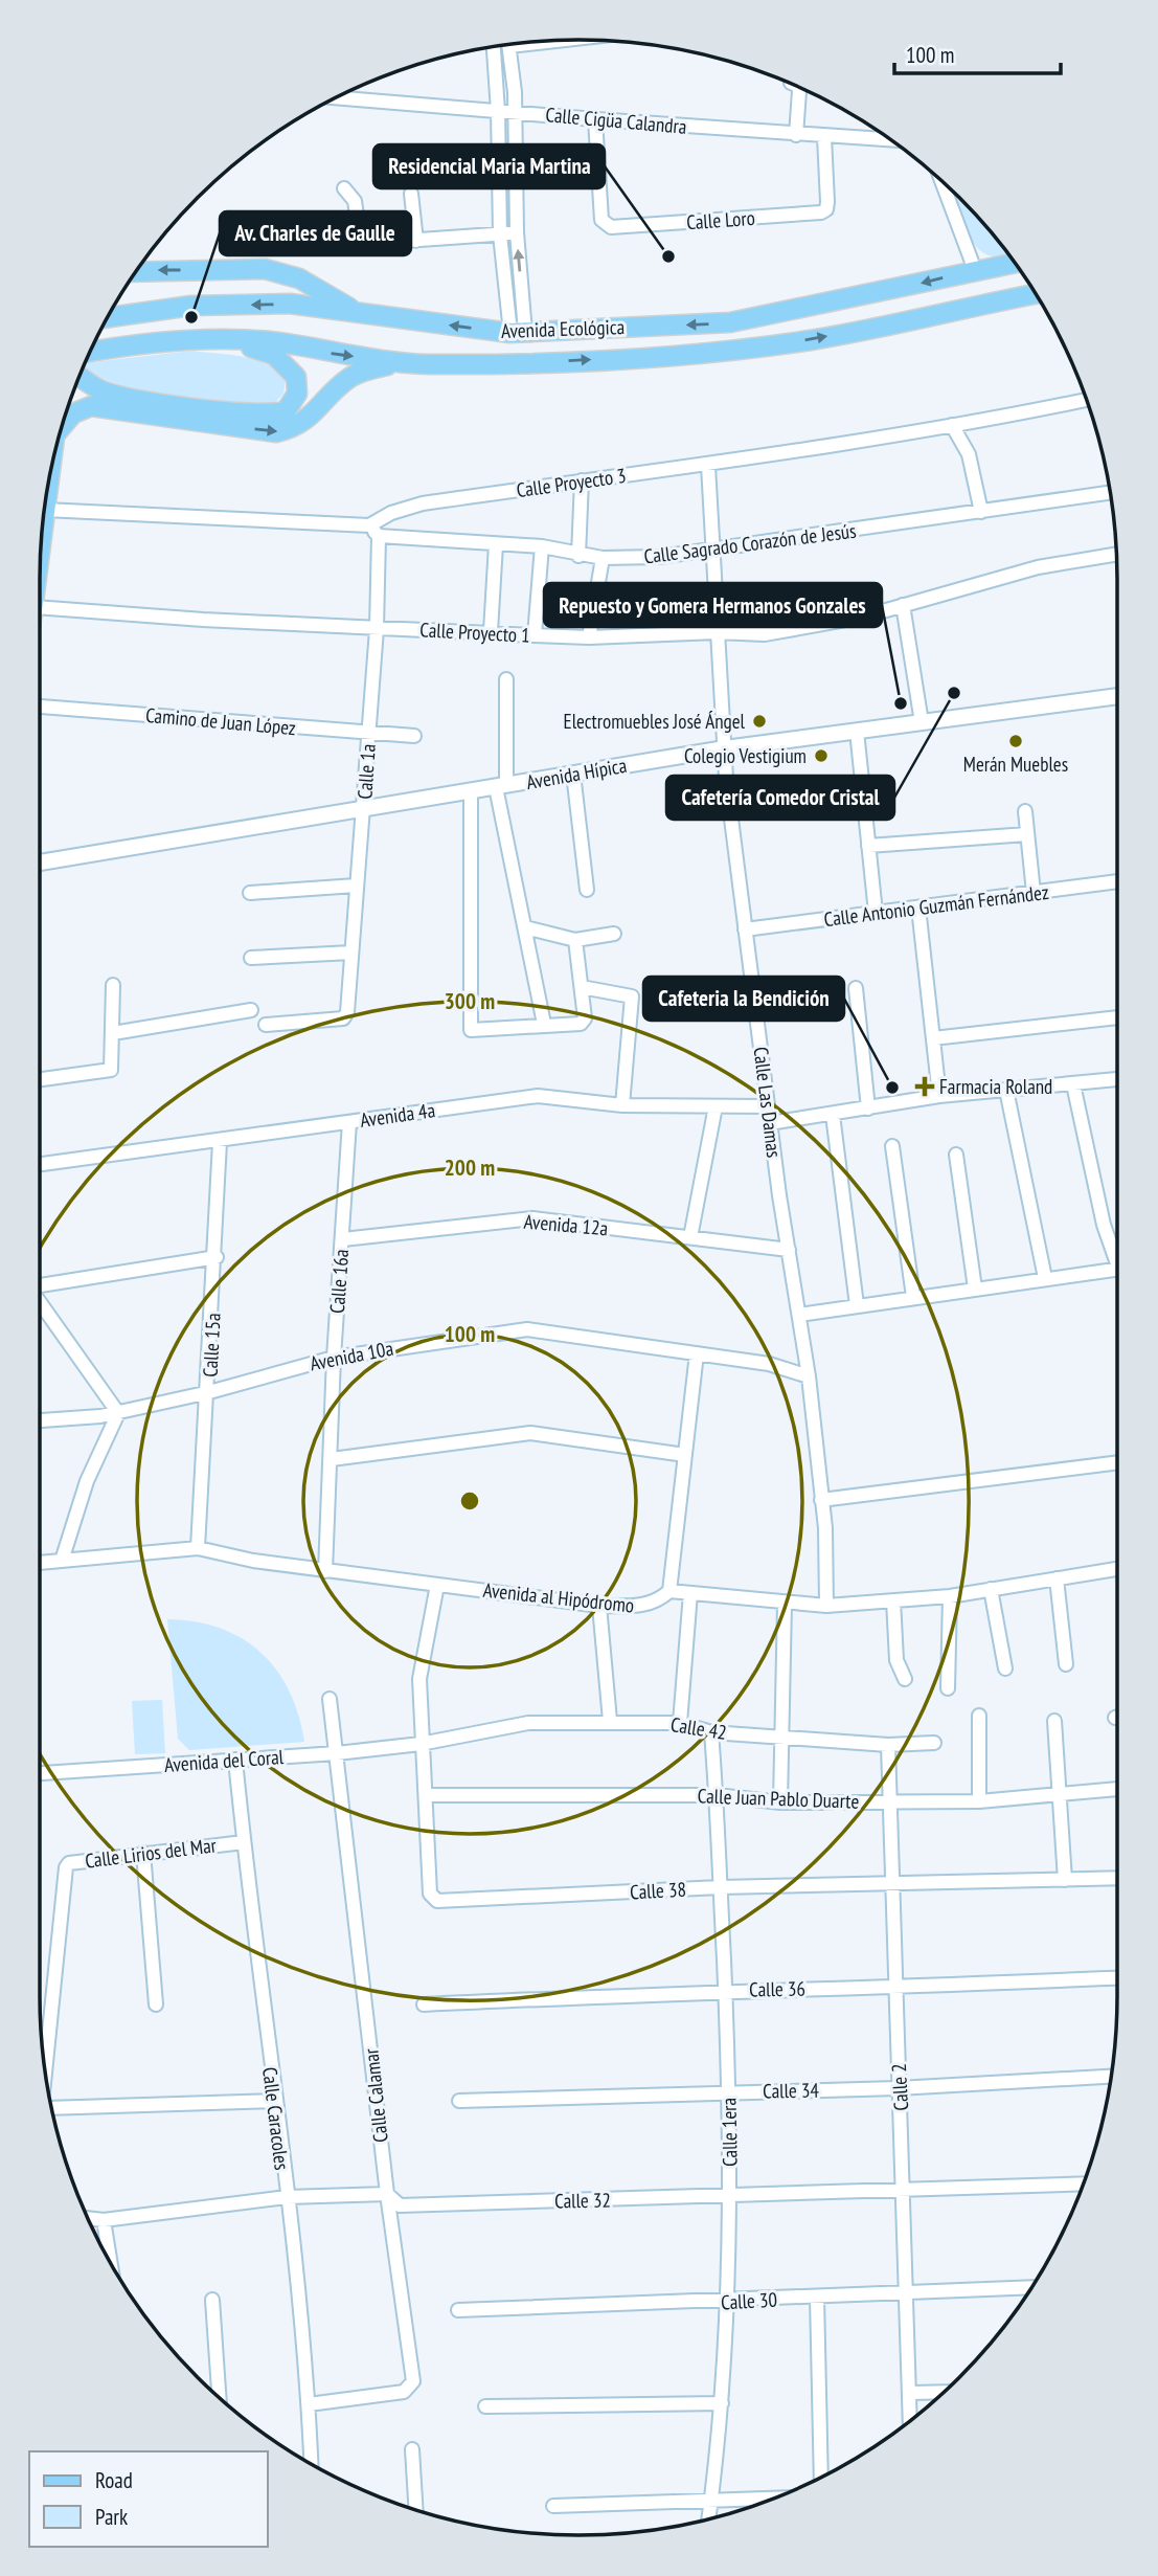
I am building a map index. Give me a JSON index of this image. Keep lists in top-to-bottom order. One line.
{"streets":{"main road":["Avenida Ecológica"],"street":["Calle Cigüa Calandra","Calle Loro","Calle Proyecto 3","Calle Sagrado Corazón de Jesús","Calle Proyecto 1","Camino de Juan López","Calle 1a","Avenida Hípica","Calle Antonio Guzmán Fernández","Calle Las Damas","Avenida 4a","Avenida 12a","Calle 16a","Calle 15a","Avenida 10a","Avenida al Hipódromo","Calle 42","Avenida del Coral","Calle Juan Pablo Duarte","Calle Lirios del Mar","Calle 38","Calle 36","Calle 2","Calle 34","Calle Calamar","Calle Caracoles","Calle 1era","Calle 32","Calle 30"]},"crossings":[["Calle Cigüa Calandra","Calle Loro"],["Calle Proyecto 3","Calle Sagrado Corazón de Jesús"],["Calle Proyecto 3","Calle 1a"],["Calle Proyecto 3","Calle Las Damas"],["Calle Sagrado Corazón de Jesús","Calle 1a"],["Calle Sagrado Corazón de Jesús","Calle Las Damas"],["Calle Proyecto 1","Calle 1a"],["Calle Proyecto 1","Calle Las Damas"],["Camino de Juan López","Calle 1a"],["Calle 1a","Avenida Hípica"],["Avenida Hípica","Calle Las Damas"],["Calle Antonio Guzmán Fernández","Calle Las Damas"],["Calle Las Damas","Avenida 4a"],["Calle Las Damas","Avenida 12a"],["Calle Las Damas","Avenida 10a"],["Avenida 4a","Calle 16a"],["Avenida 4a","Calle 15a"],["Avenida 12a","Calle 16a"],["Calle 16a","Avenida 10a"],["Calle 16a","Avenida al Hipódromo"],["Calle 15a","Avenida 10a"],["Calle 15a","Avenida al Hipódromo"],["Calle 42","Avenida del Coral"],["Calle 42","Calle 2"],["Calle 42","Calle 1era"],["Avenida del Coral","Calle Calamar"],["Avenida del Coral","Calle Caracoles"],["Calle Juan Pablo Duarte","Calle 38"],["Calle Juan Pablo Duarte","Calle 2"],["Calle Juan Pablo Duarte","Calle 1era"],["Calle Lirios del Mar","Calle Caracoles"],["Calle 38","Calle 2"],["Calle 38","Calle 1era"],["Calle 36","Calle 2"],["Calle 36","Calle 1era"],["Calle 2","Calle 34"],["Calle 2","Calle 32"],["Calle 2","Calle 30"],["Calle 34","Calle 1era"],["Calle Calamar","Calle Caracoles"],["Calle Calamar","Calle 32"],["Calle Caracoles","Calle 32"],["Calle 1era","Calle 32"],["Calle 1era","Calle 30"]],"places":{"other":["Residencial Maria Martina","Av. Charles de Gaulle","Cafetería Comedor Cristal","Repuesto y Gomera Hermanos Gonzales","Electromuebles José Ángel","Merán Muebles","Colegio Vestigium","Cafeteria la Bendición"],"health":["Farmacia Roland"]},"legend":["Road","Park"],"scale_bar":"100 m","rings":["300 m","200 m","100 m"]}
